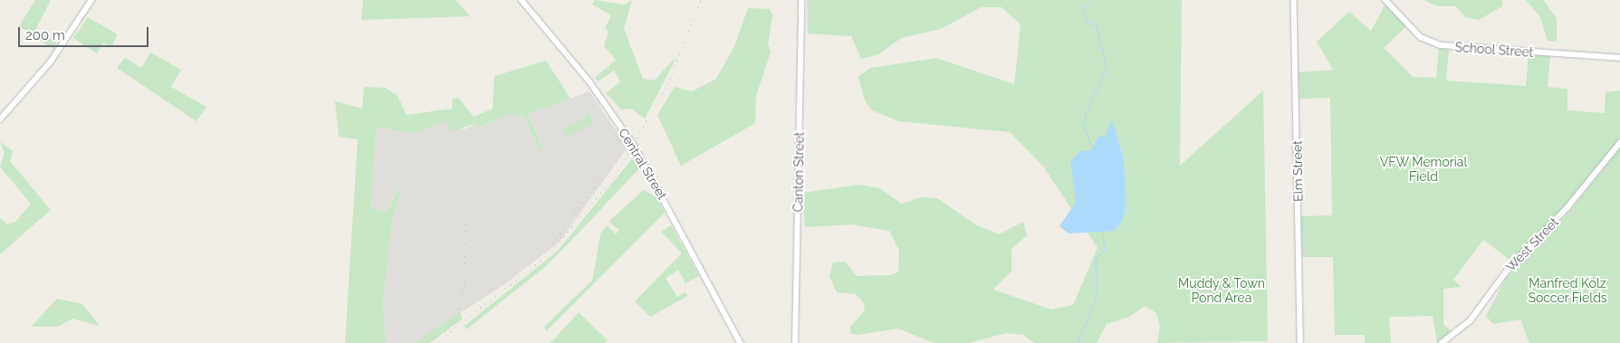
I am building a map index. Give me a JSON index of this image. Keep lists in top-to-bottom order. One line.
{"streets":{"main road":["School Street","Central Street","Elm Street","Canton Street","West Street"]},"parks":["VFW Memorial Field","Muddy & Town Pond Area","Manfred Kolz Soccer Fields"],"scale_bar":"200 m"}
